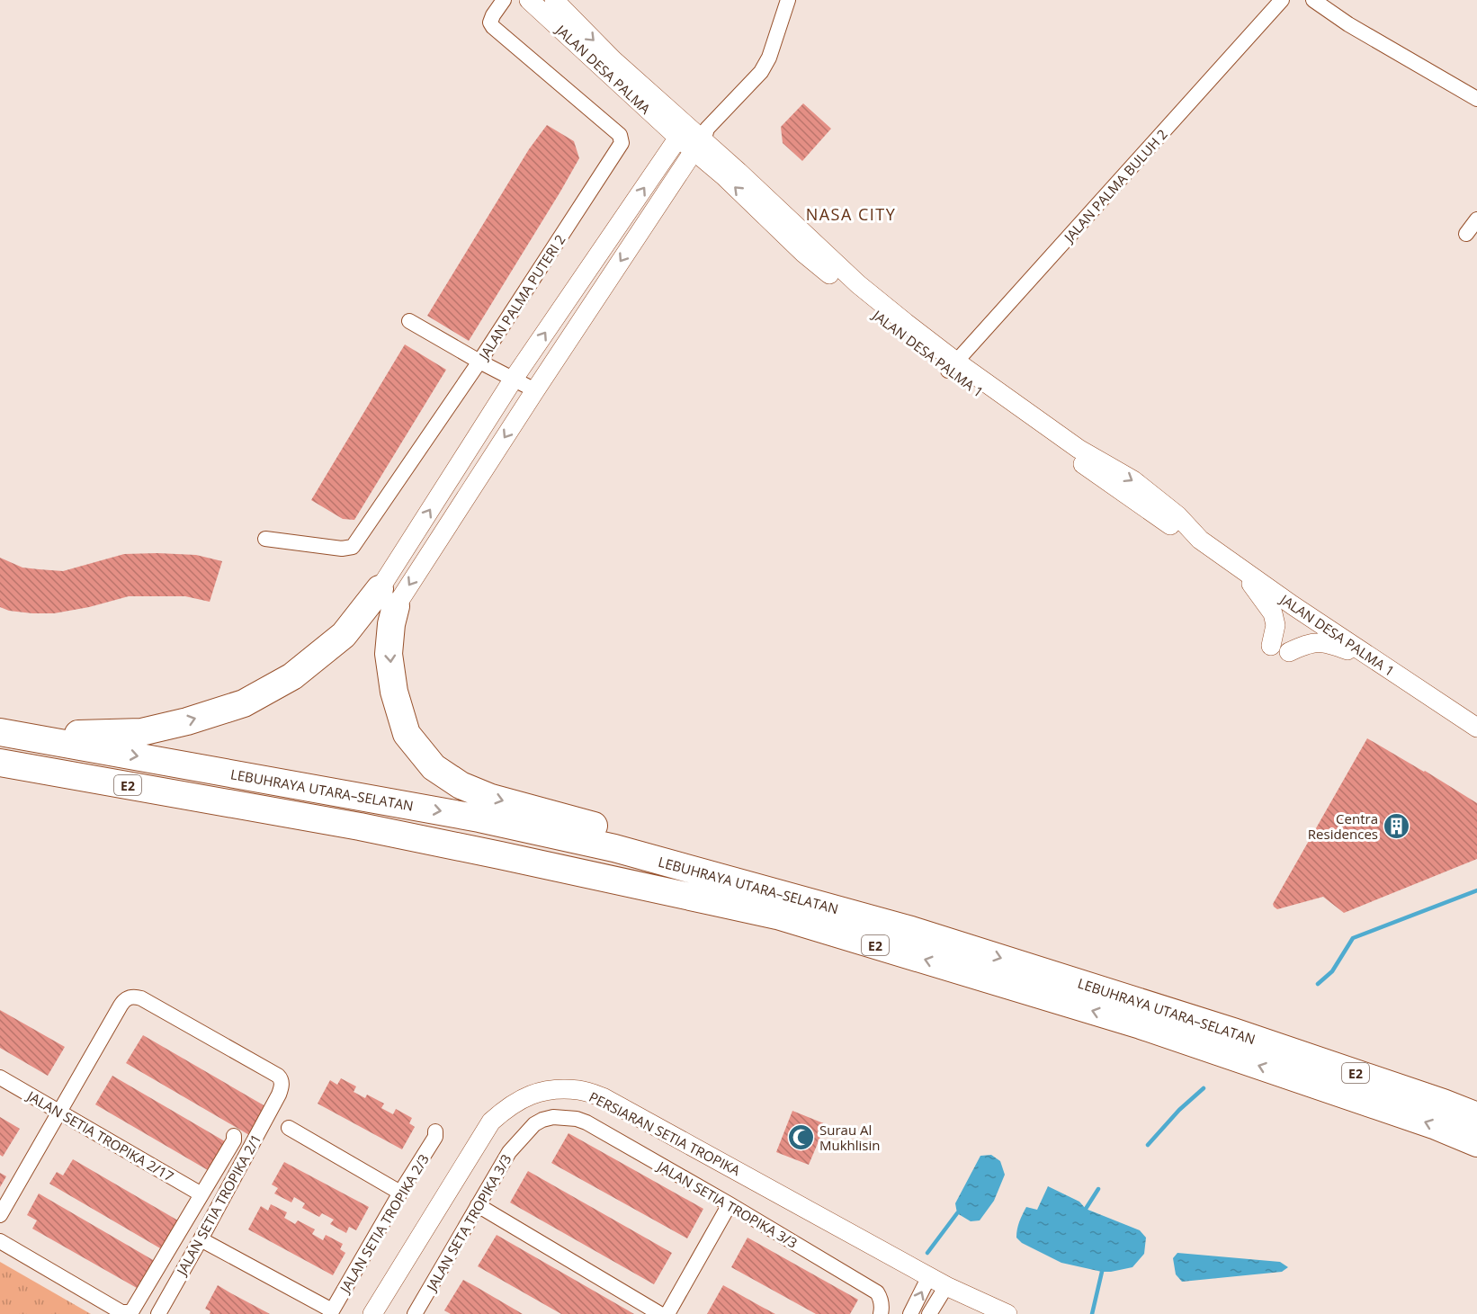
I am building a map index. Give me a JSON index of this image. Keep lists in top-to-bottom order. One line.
{"streets":{"highway":["E2","LEBUHRAYA UTARA–SELATAN"],"street":["JALAN DESA PALMA","JALAN PALMA BULUH 2","JALAN PALMA PUTERI 2","JALAN DESA PALMA 1","PERSIARAN SETIA TROPIKA","JALAN SETIA TROPIKA 2/17","JALAN SETIA TROPIKA 2/1","JALAN SETIA TROPIKA 3/3","JALAN SETA TROPIKA 3/3","JALAN SETIA TROPIKA 2/3"]},"crossings":[["JALAN DESA PALMA","JALAN DESA PALMA 1"],["JALAN PALMA BULUH 2","JALAN DESA PALMA 1"],["JALAN SETIA TROPIKA 2/17","JALAN SETIA TROPIKA 2/1"],["JALAN SETIA TROPIKA 3/3","JALAN SETA TROPIKA 3/3"]],"districts":["NASA CITY"],"places":{"building":["Centra Residences"],"mosque":["Surau Al Mukhlisin"]}}
